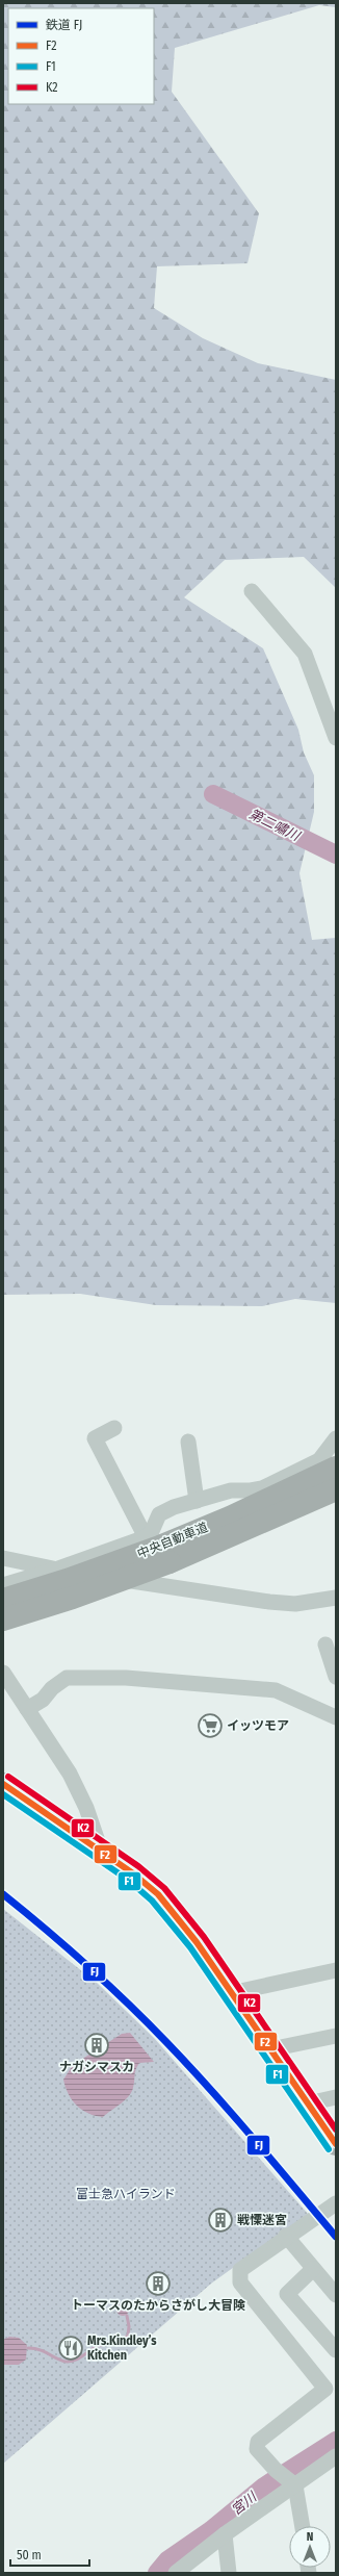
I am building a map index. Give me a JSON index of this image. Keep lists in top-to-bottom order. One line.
{"streets":{"highway":["中央自動車道"]},"water":["第二嘯川","宮川"],"parks":["富士急ハイランド"],"places":{"supermarket":["イッツモア"],"building":["ナガシマスカ","戦慄迷宮","トーマスのたからさがし大冒険"],"restaurant":["Mrs.Kindley’s Kitchen"]},"lines":["transit line K2","transit line F2","transit line F1","rail line FJ"],"legend":["鉄道 FJ","F2","F1","K2"],"scale_bar":"50 m","north":"top"}
